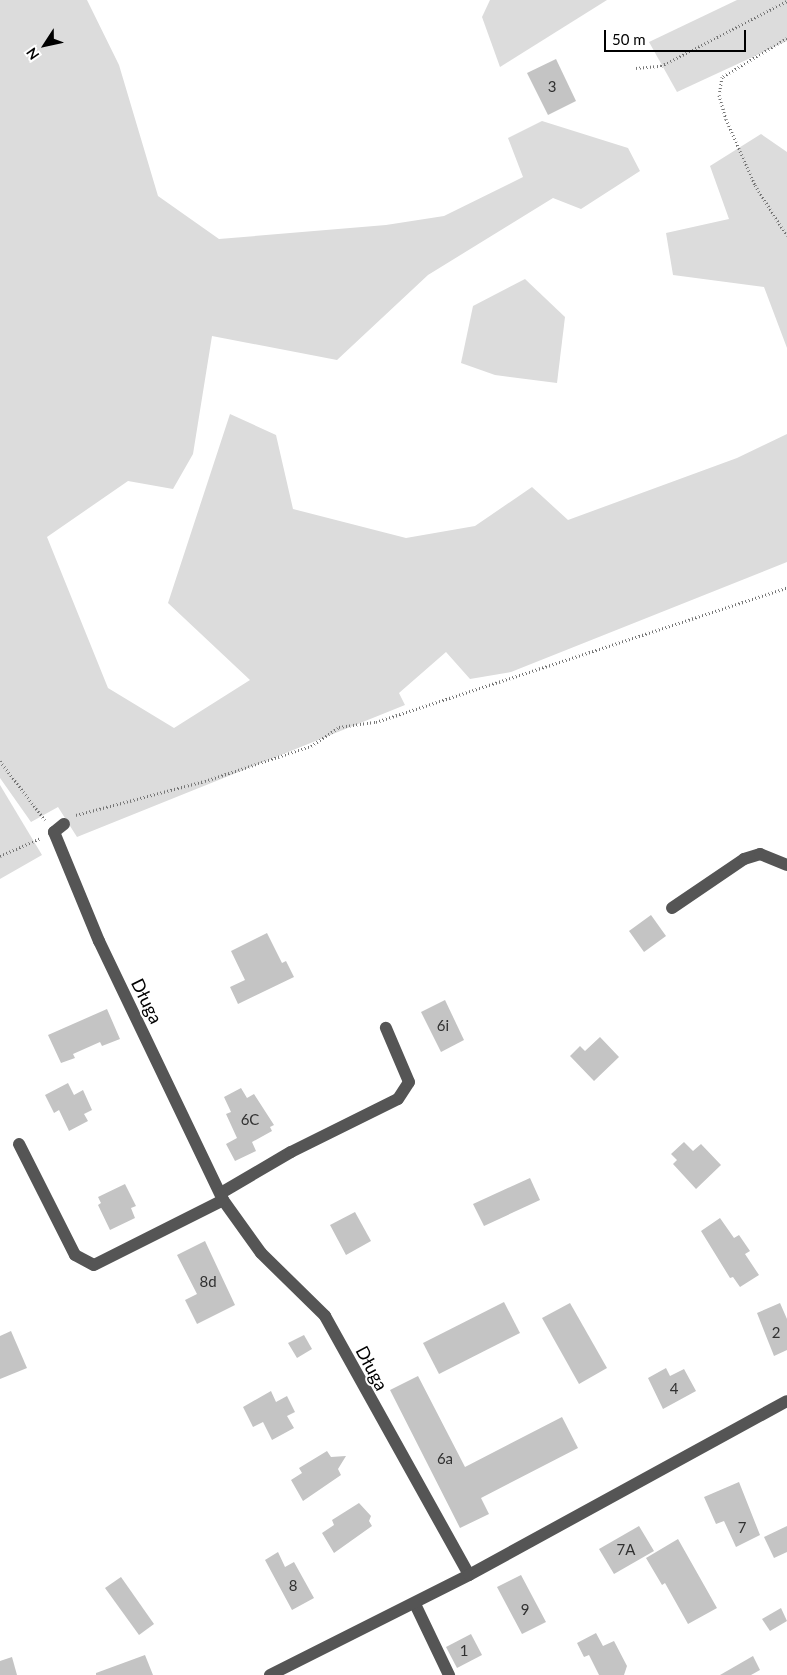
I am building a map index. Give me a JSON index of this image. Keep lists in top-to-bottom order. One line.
{"streets":{"street":["Długa"]},"house_numbers":["3","6i","6C","8d","2","4","6a","7","7A","8","9","1"],"scale_bar":"50 m","north":"bottom left"}
